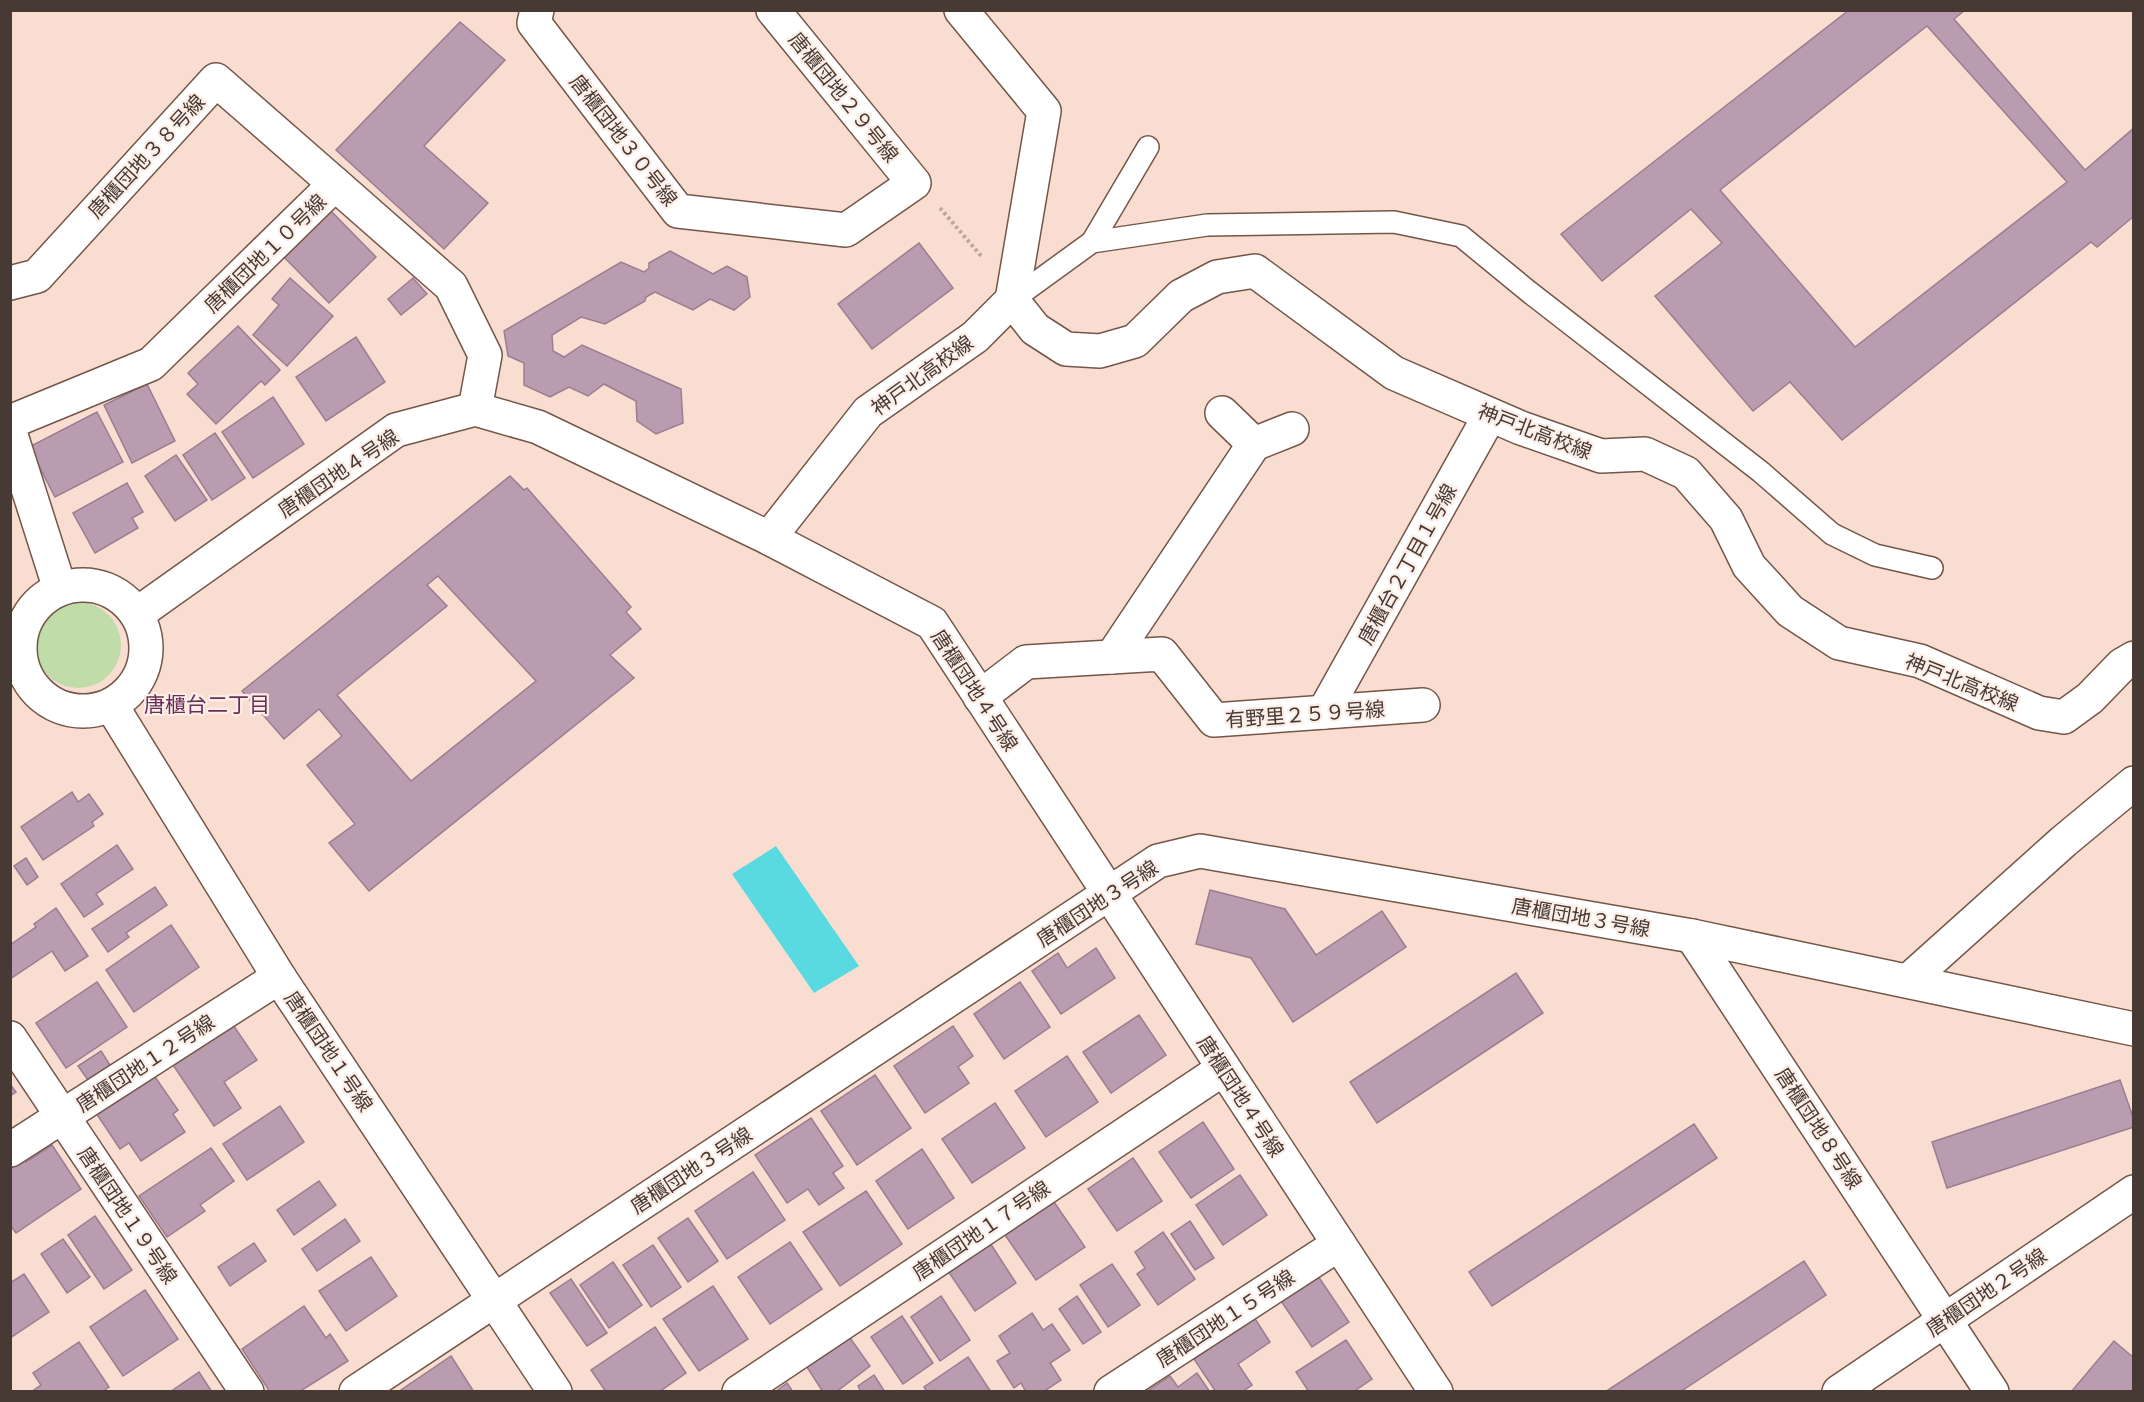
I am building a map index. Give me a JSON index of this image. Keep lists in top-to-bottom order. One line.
{"streets":{"street":["唐櫃団地２９号線","唐櫃団地３０号線","唐櫃団地３８号線","唐櫃団地１０号線","神戸北高校線","唐櫃団地４号線","唐櫃台２丁目１号線","有野里２５９号線","唐櫃団地３号線","唐櫃団地１号線","唐櫃団地１２号線","唐櫃団地８号線","唐櫃団地１９号線","唐櫃団地１７号線","唐櫃団地２号線","唐櫃団地１５号線"]},"crossings":[["唐櫃団地２９号線","唐櫃団地３０号線"],["唐櫃団地３８号線","唐櫃団地１０号線"],["唐櫃団地１０号線","唐櫃団地４号線"],["神戸北高校線","唐櫃団地４号線"],["神戸北高校線","唐櫃台２丁目１号線"],["唐櫃団地４号線","有野里２５９号線"],["唐櫃団地４号線","唐櫃団地３号線"],["唐櫃団地４号線","唐櫃団地１号線"],["唐櫃団地４号線","唐櫃団地１７号線"],["唐櫃団地４号線","唐櫃団地１５号線"],["唐櫃台２丁目１号線","有野里２５９号線"],["唐櫃団地３号線","唐櫃団地１号線"],["唐櫃団地３号線","唐櫃団地８号線"],["唐櫃団地１号線","唐櫃団地１２号線"],["唐櫃団地１２号線","唐櫃団地１９号線"],["唐櫃団地８号線","唐櫃団地２号線"]],"districts":["唐櫃台二丁目"]}
